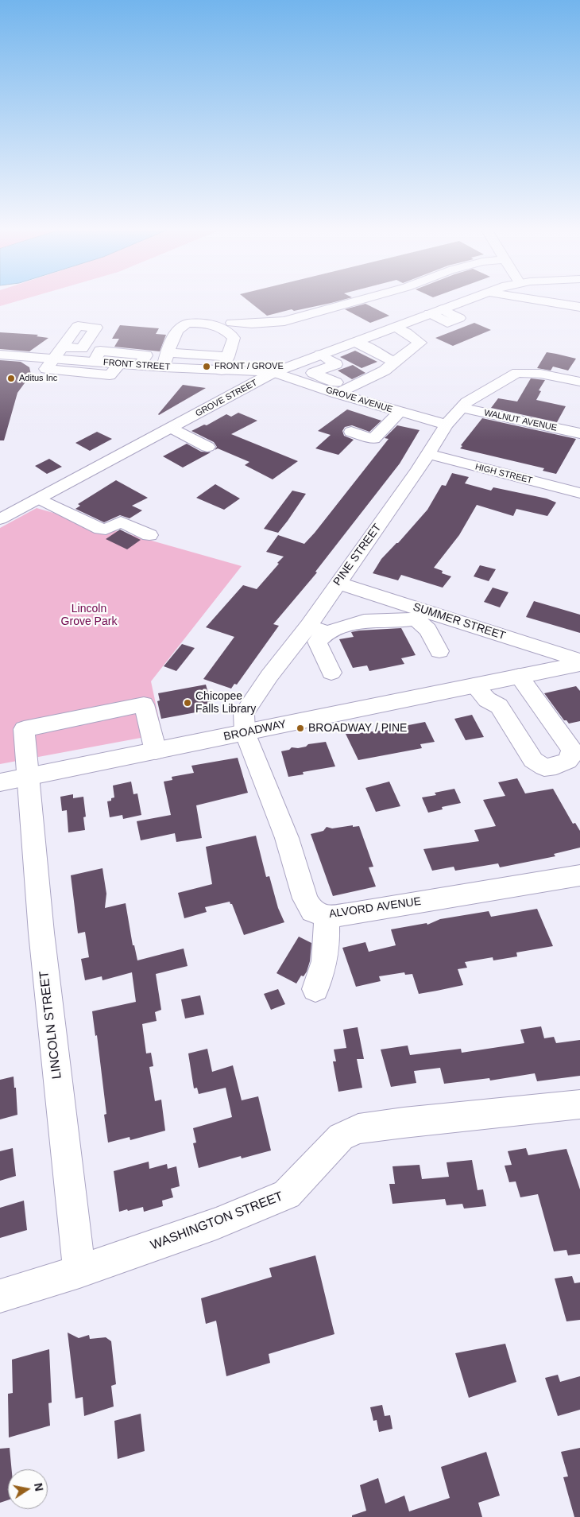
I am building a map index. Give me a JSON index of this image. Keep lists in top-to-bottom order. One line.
{"streets":{"street":["FRONT STREET","GROVE STREET","GROVE AVENUE","WALNUT AVENUE","HIGH STREET","PINE STREET","SUMMER STREET","BROADWAY","ALVORD AVENUE","LINCOLN STREET","WASHINGTON STREET"]},"crossings":[["FRONT STREET","GROVE STREET"],["FRONT STREET","GROVE AVENUE"],["GROVE STREET","GROVE AVENUE"],["GROVE AVENUE","PINE STREET"],["WALNUT AVENUE","PINE STREET"],["HIGH STREET","PINE STREET"],["PINE STREET","SUMMER STREET"],["PINE STREET","BROADWAY"],["PINE STREET","ALVORD AVENUE"],["BROADWAY","ALVORD AVENUE"],["BROADWAY","LINCOLN STREET"],["LINCOLN STREET","WASHINGTON STREET"]],"parks":["Lincoln Grove Park"],"places":["FRONT / GROVE","Aditus Inc","Chicopee Falls Library","BROADWAY / PINE"],"north":"right"}
